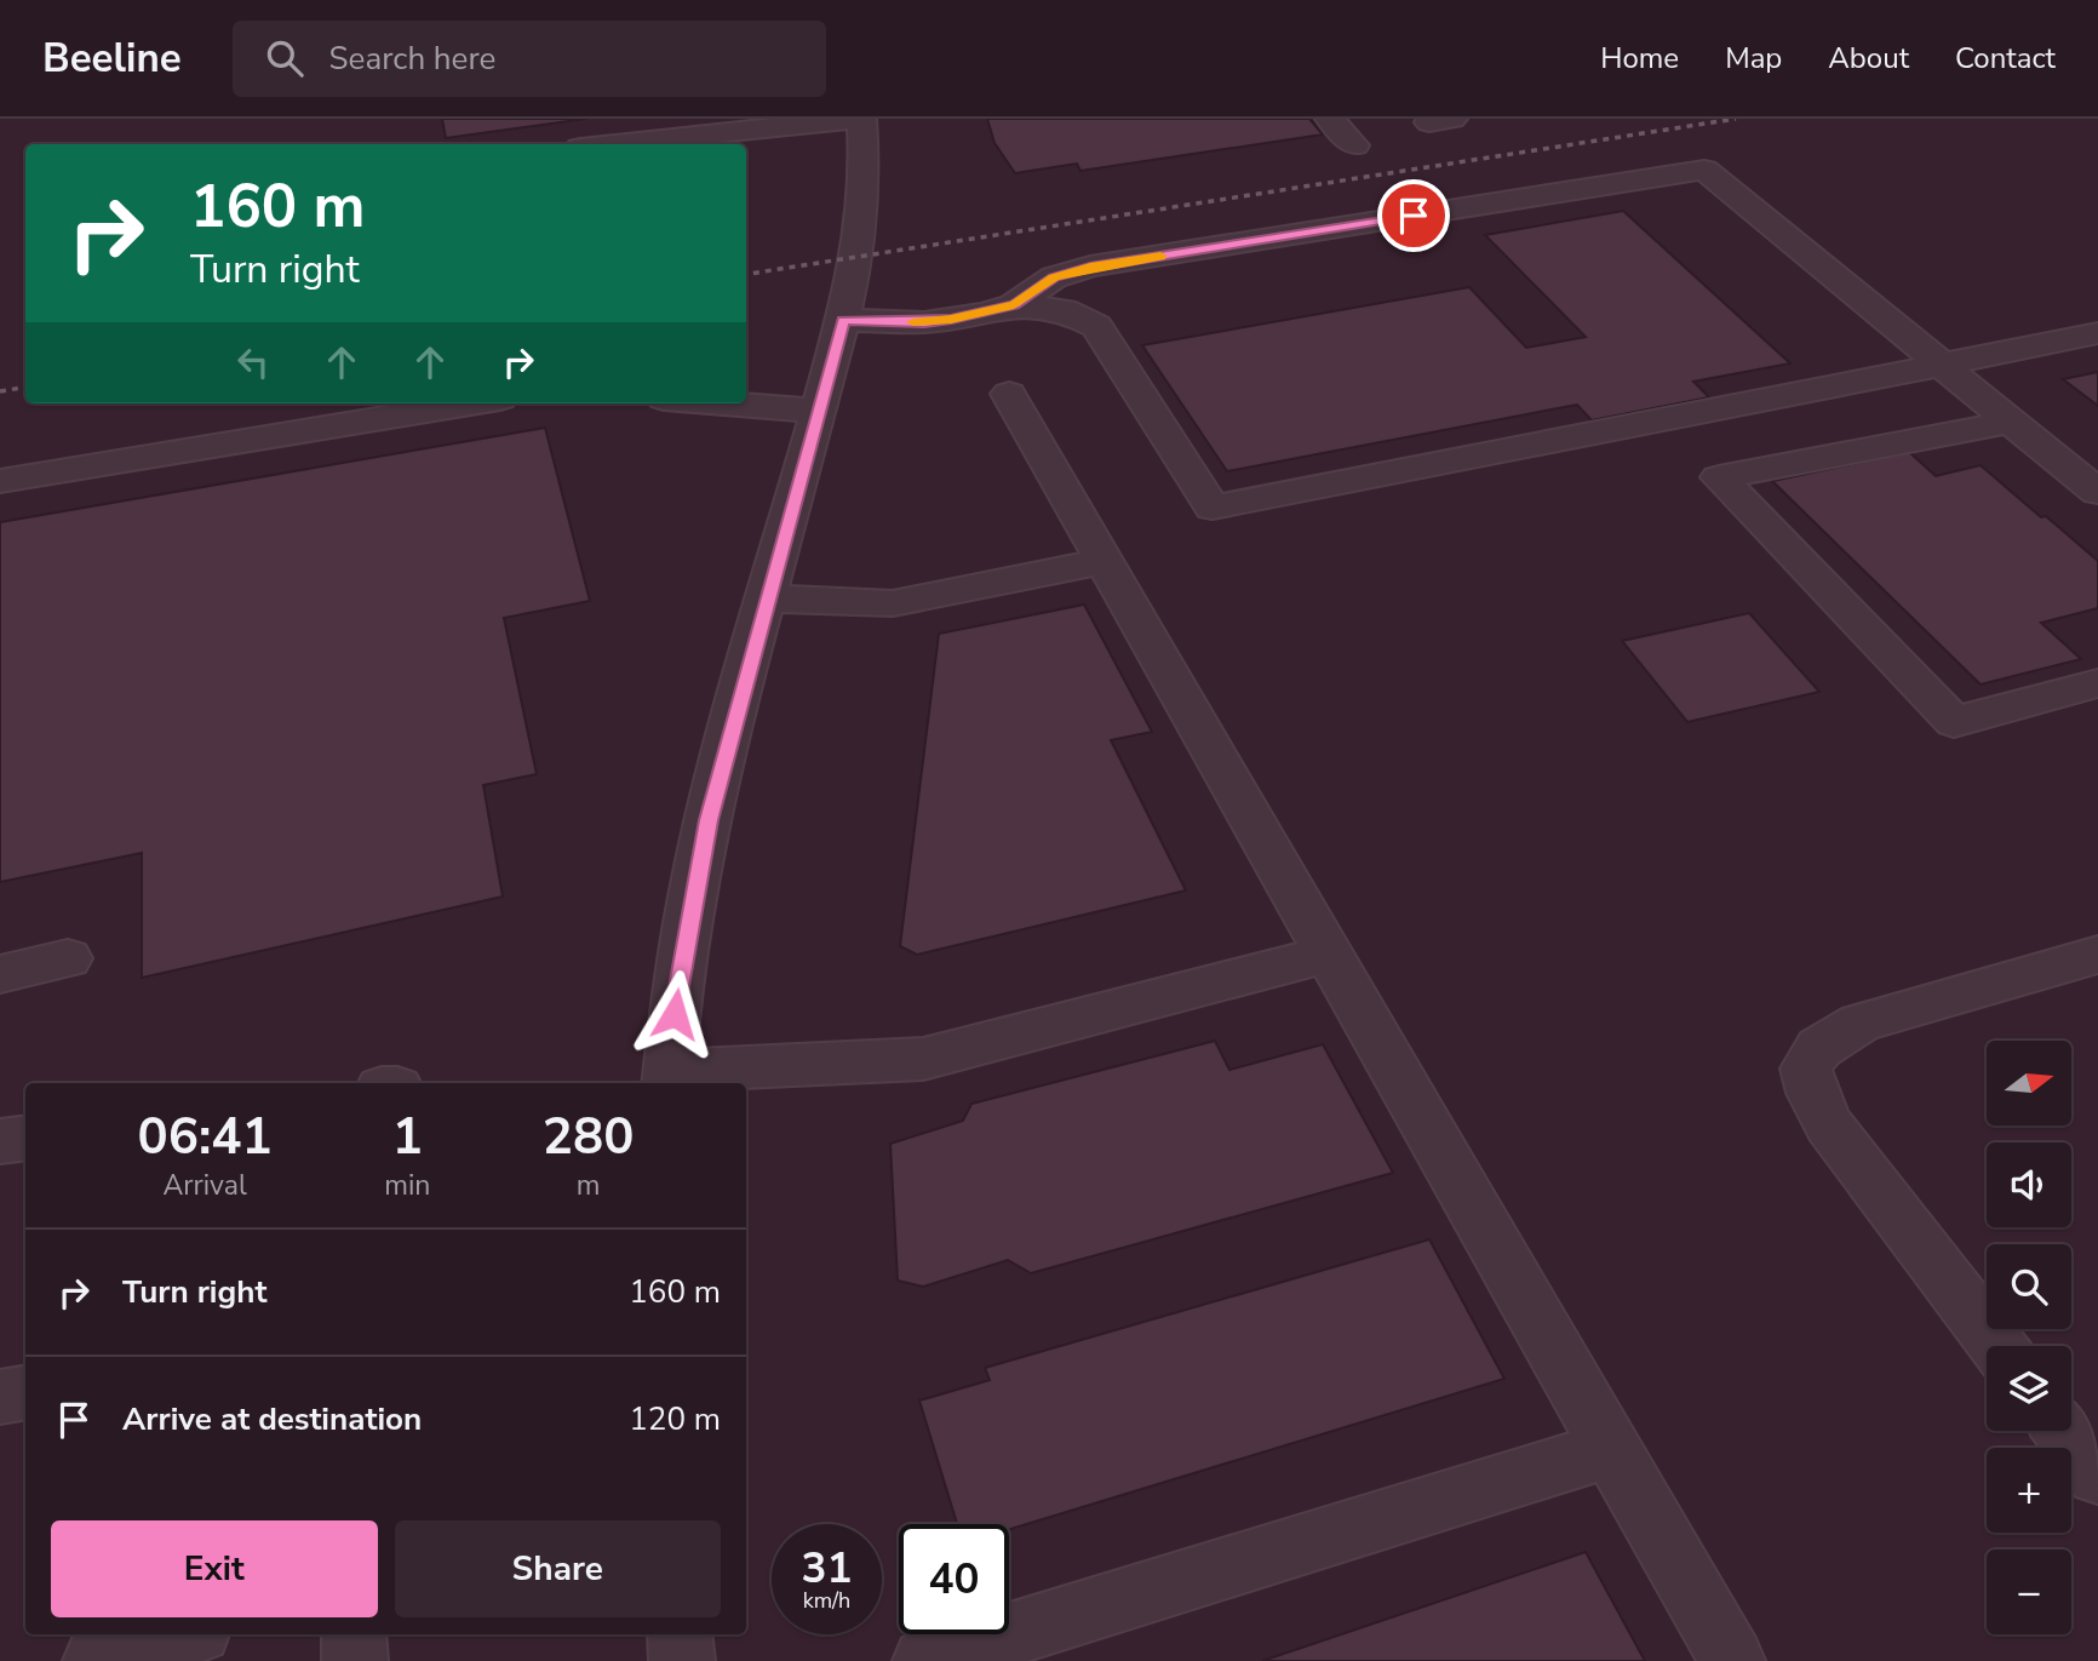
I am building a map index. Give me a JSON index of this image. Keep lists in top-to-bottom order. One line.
{"north":"right","page":{"header":"Beeline","search":"Search here","nav":["Home","Map","About","Contact"],"turn":["160 m","Turn right"],"map_buttons":["+","−"],"eta":["06:41","Arrival","1","min","280","m"],"list":[{"name":"Turn right","value":"160 m"},{"name":"Arrive at destination","value":"120 m"}],"buttons":["Exit","Share"],"speed":"31 km/h","limit":"40"}}
